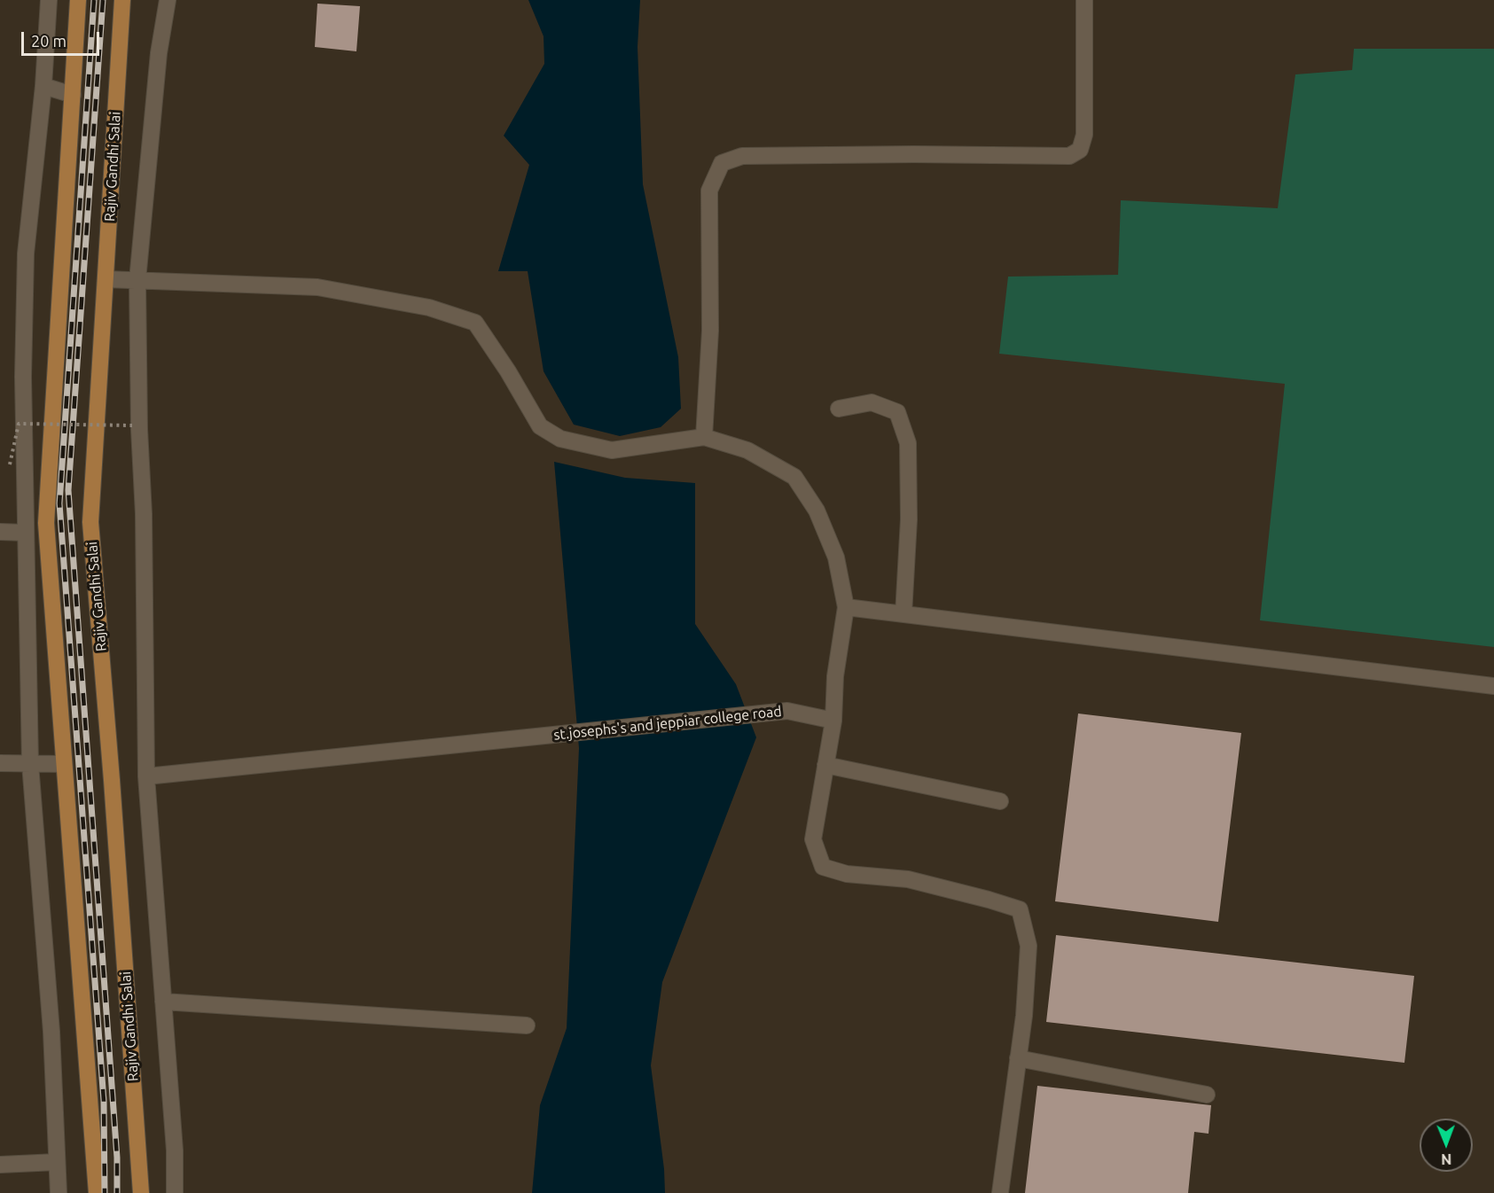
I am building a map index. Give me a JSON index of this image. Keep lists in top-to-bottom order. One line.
{"streets":{"main road":["Rajiv Gandhi Salai"],"street":["st.josephs's and jeppiar college road"]},"scale_bar":"20 m","north":"bottom"}
